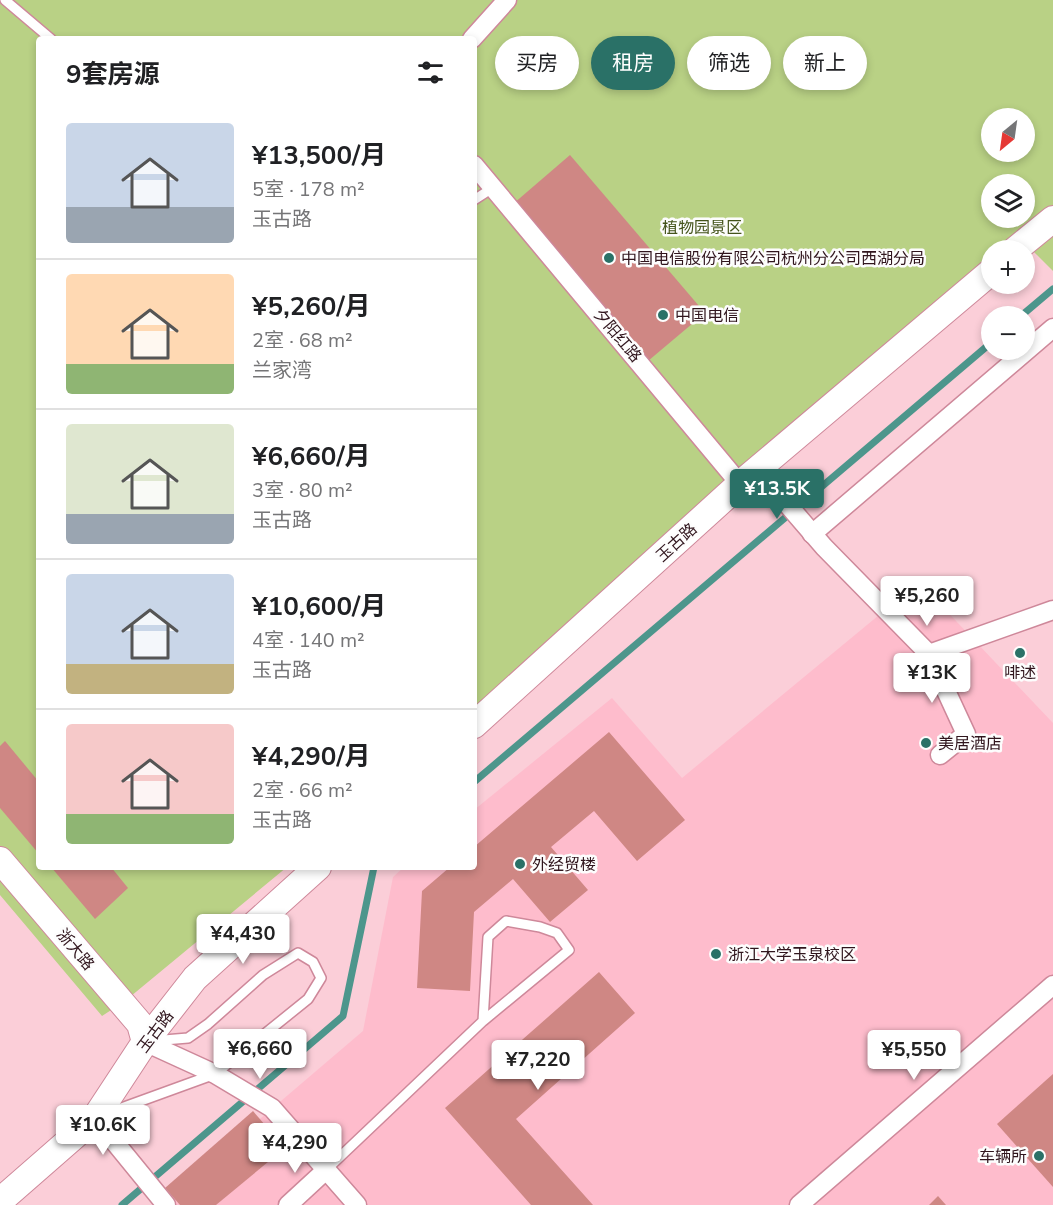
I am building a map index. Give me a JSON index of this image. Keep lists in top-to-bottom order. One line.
{"streets":{"street":["夕阳红路","玉古路","浙大路"]},"crossings":[["夕阳红路","玉古路"],["玉古路","浙大路"]],"parks":["植物园景区"],"places":["中国电信股份有限公司杭州分公司西湖分局","中国电信","啡述","美居酒店","外经贸楼","浙江大学玉泉校区","车辆所"],"north":"bottom left","page":{"chip":["买房","租房","筛选","新上"],"heading":"9套房源","map_buttons":["+","−"],"list":[{"name":"¥13,500/月","note":"5室 · 178 m² · 玉古路"},{"name":"¥5,260/月","note":"2室 · 68 m² · 兰家湾"},{"name":"¥6,660/月","note":"3室 · 80 m² · 玉古路"},{"name":"¥10,600/月","note":"4室 · 140 m² · 玉古路"},{"name":"¥4,290/月","note":"2室 · 66 m² · 玉古路"}],"price":["¥13.5K","¥5,260","¥13K","¥4,430","¥6,660","¥5,550","¥7,220","¥10.6K","¥4,290"]}}
